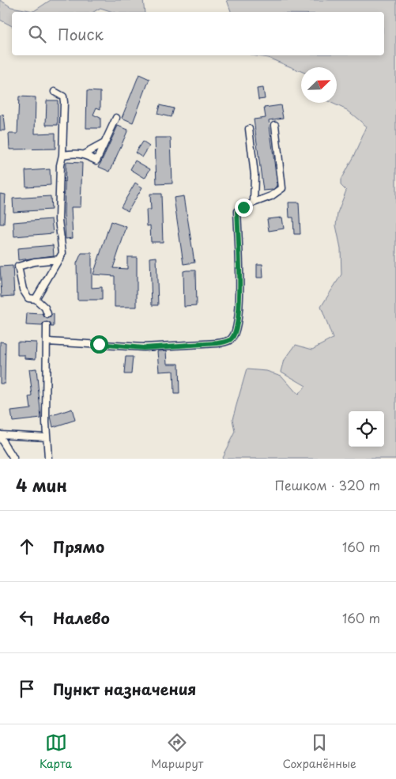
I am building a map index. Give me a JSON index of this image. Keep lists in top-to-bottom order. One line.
{"north":"top right","page":{"search":"Поиск","heading":["4 мин","Пешком · 320 m"],"list":[["Прямо","160 m"],["Налево","160 m"],"Пункт назначения"],"nav":["Карта","Маршрут","Сохранённые"]}}
